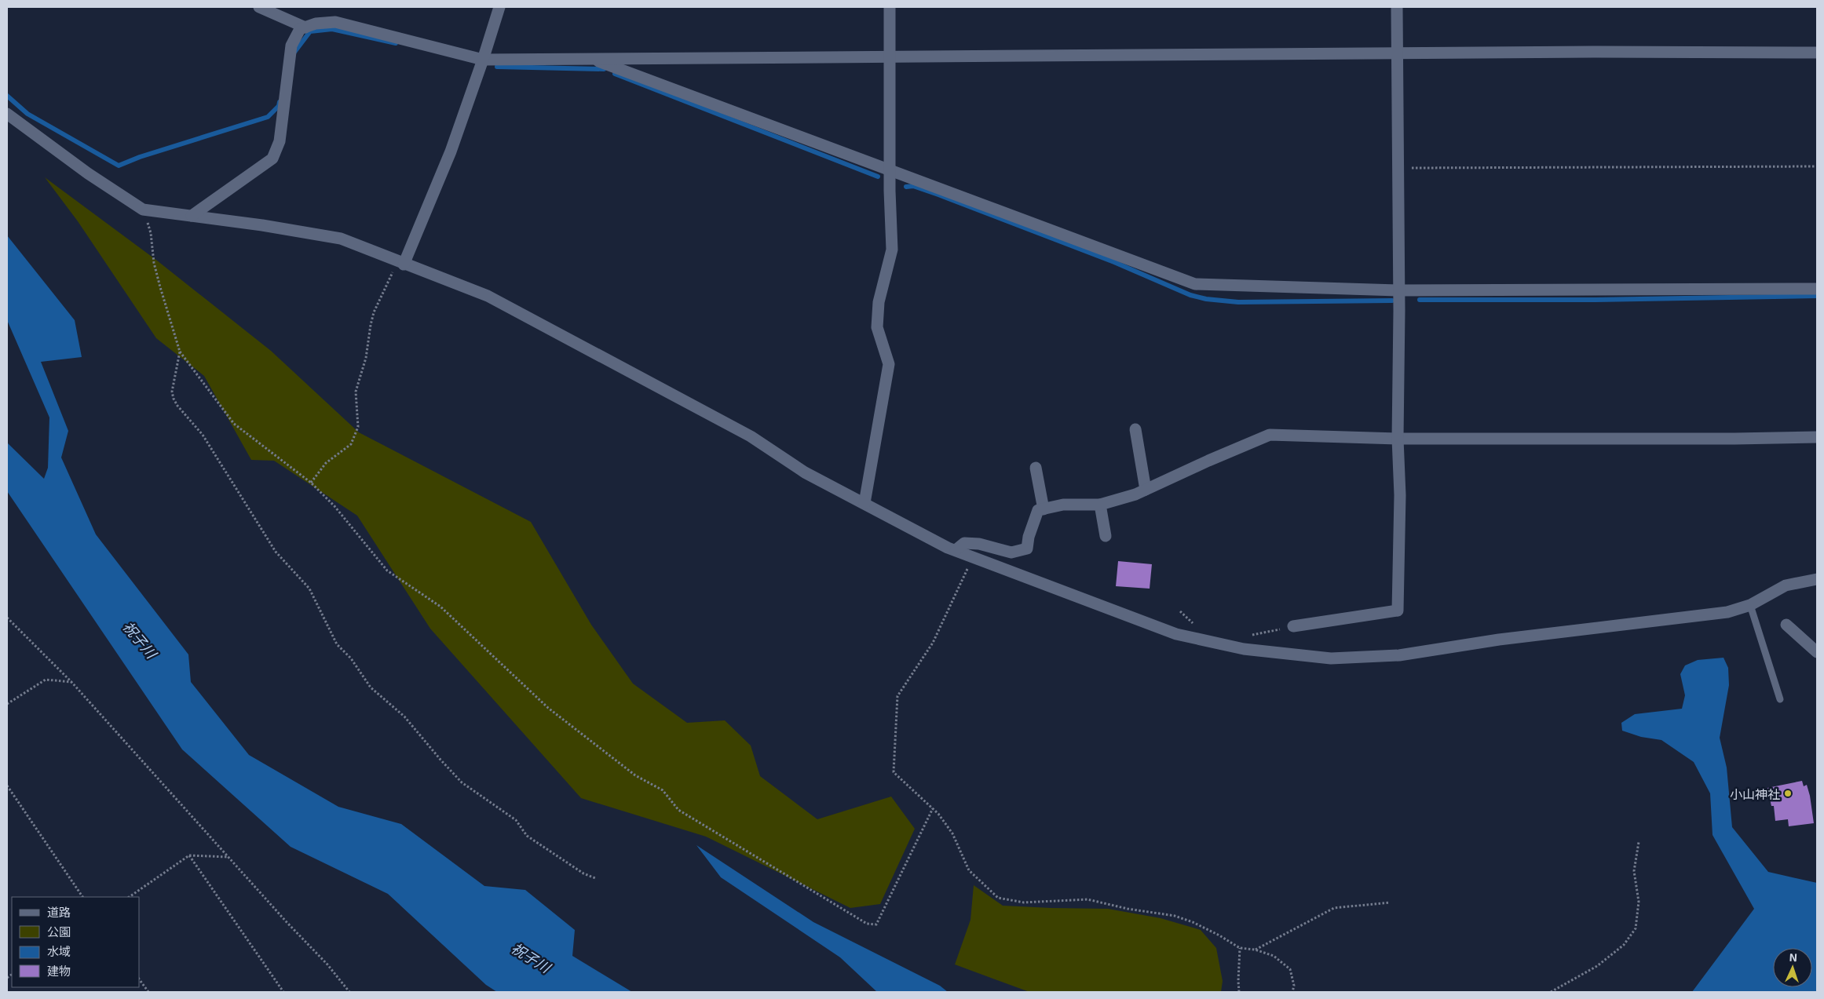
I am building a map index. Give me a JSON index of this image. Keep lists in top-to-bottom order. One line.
{"water":["祝子川"],"places":["小山神社"],"legend":["道路","公園","水域","建物"],"north":"top"}
